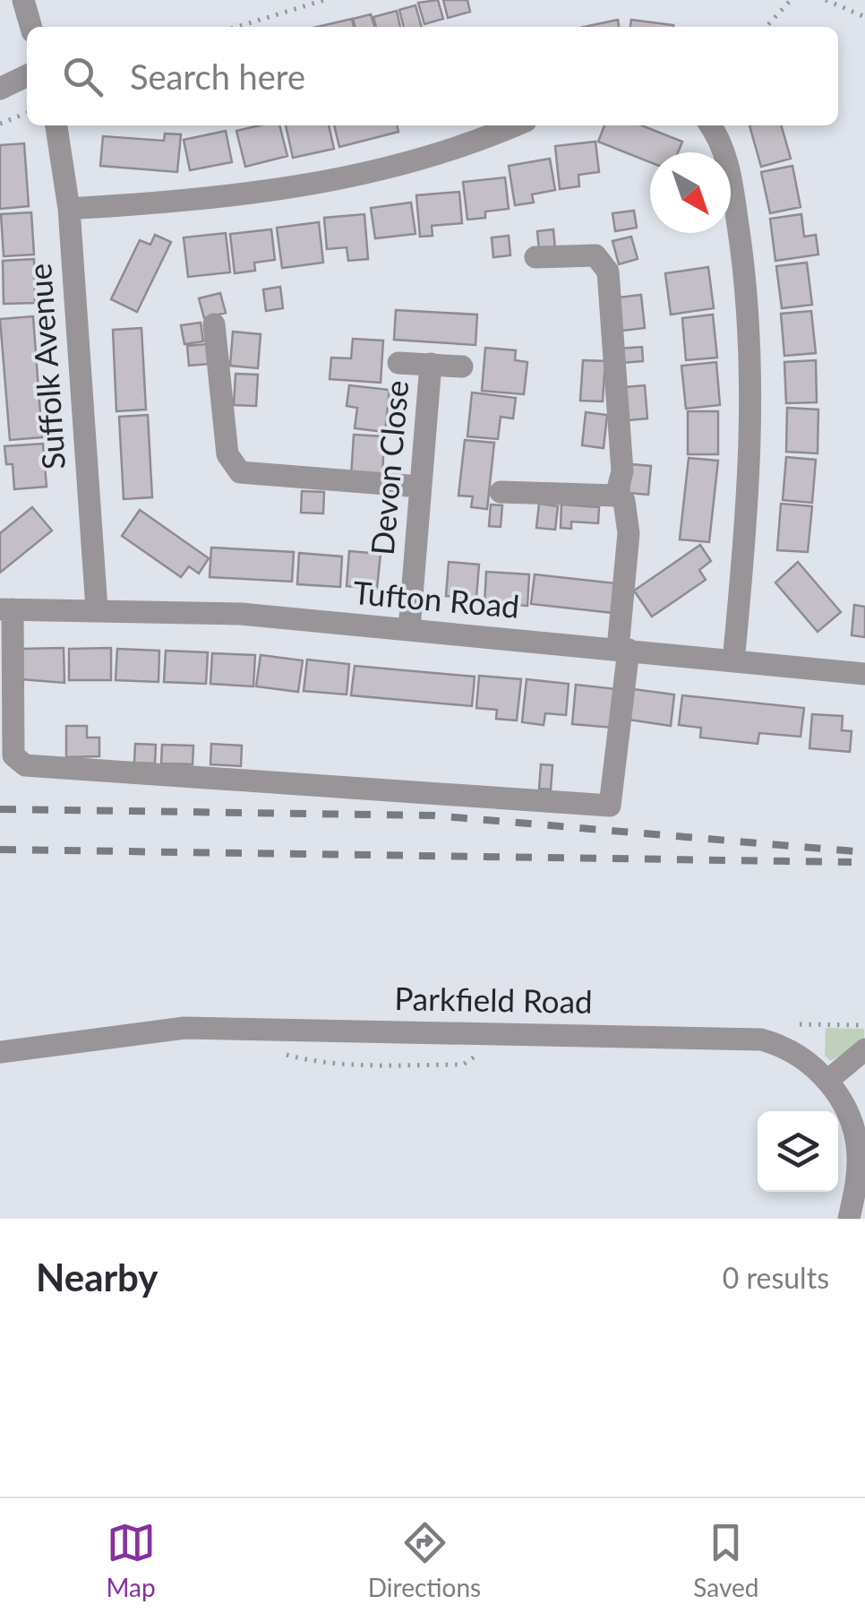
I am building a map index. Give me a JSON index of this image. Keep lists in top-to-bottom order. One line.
{"streets":{"street":["Suffolk Avenue","Devon Close","Tufton Road","Parkfield Road"]},"crossings":[["Suffolk Avenue","Tufton Road"],["Devon Close","Tufton Road"]],"north":"bottom right","page":{"search":"Search here","heading":["Nearby","0 results"],"nav":["Map","Directions","Saved"]}}
